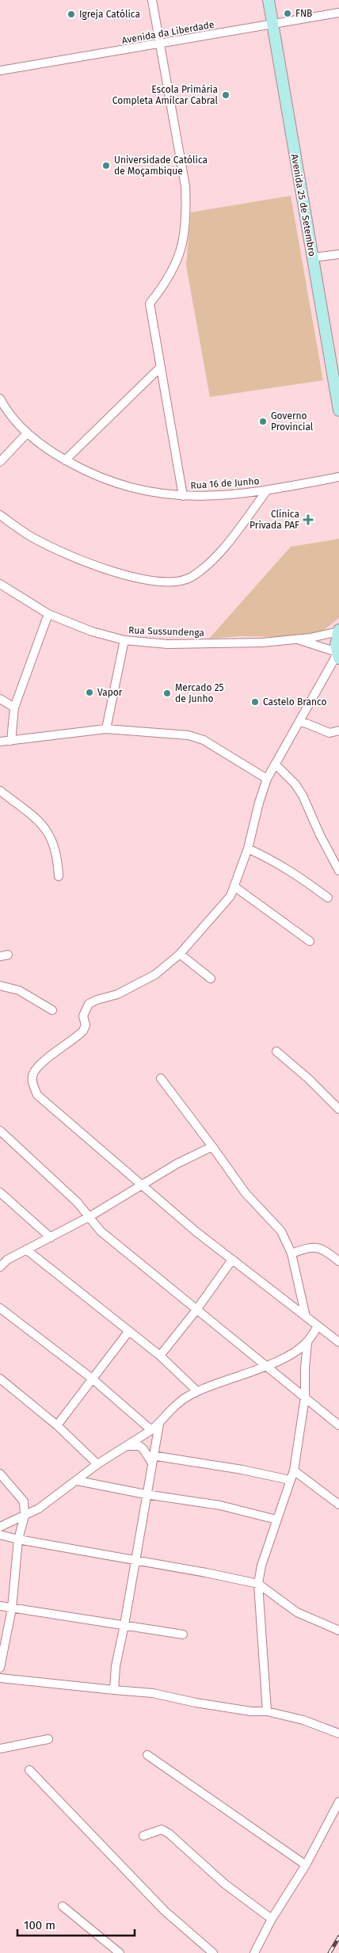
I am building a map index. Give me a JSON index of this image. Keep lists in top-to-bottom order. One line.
{"streets":{"street":["Avenida da Liberdade","Avenida 25 de Setembro","Rua 16 de Junho","Rua Sussundenga"]},"crossings":[["Avenida da Liberdade","Avenida 25 de Setembro"]],"places":{"other":["FNB","Igreja Católica","Escola Primária Completa Amílcar Cabral","Universidade Católica de Moçambique","Governo Provincial","Vapor","Mercado 25 de Junho","Castelo Branco"],"health":["Clínica Privada PAF"]},"scale_bar":"100 m"}
